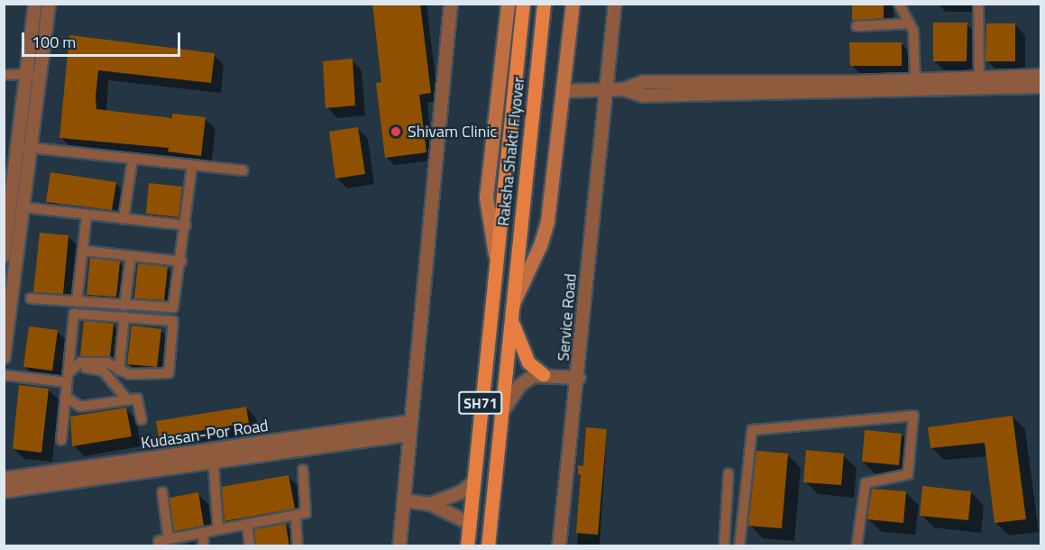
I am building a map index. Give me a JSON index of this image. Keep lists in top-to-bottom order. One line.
{"streets":{"main road":["Raksha Shakti Flyover","SH71"],"street":["Service Road","Kudasan-Por Road"]},"crossings":[["Raksha Shakti Flyover","SH71"]],"places":["Shivam Clinic"],"scale_bar":"100 m"}
